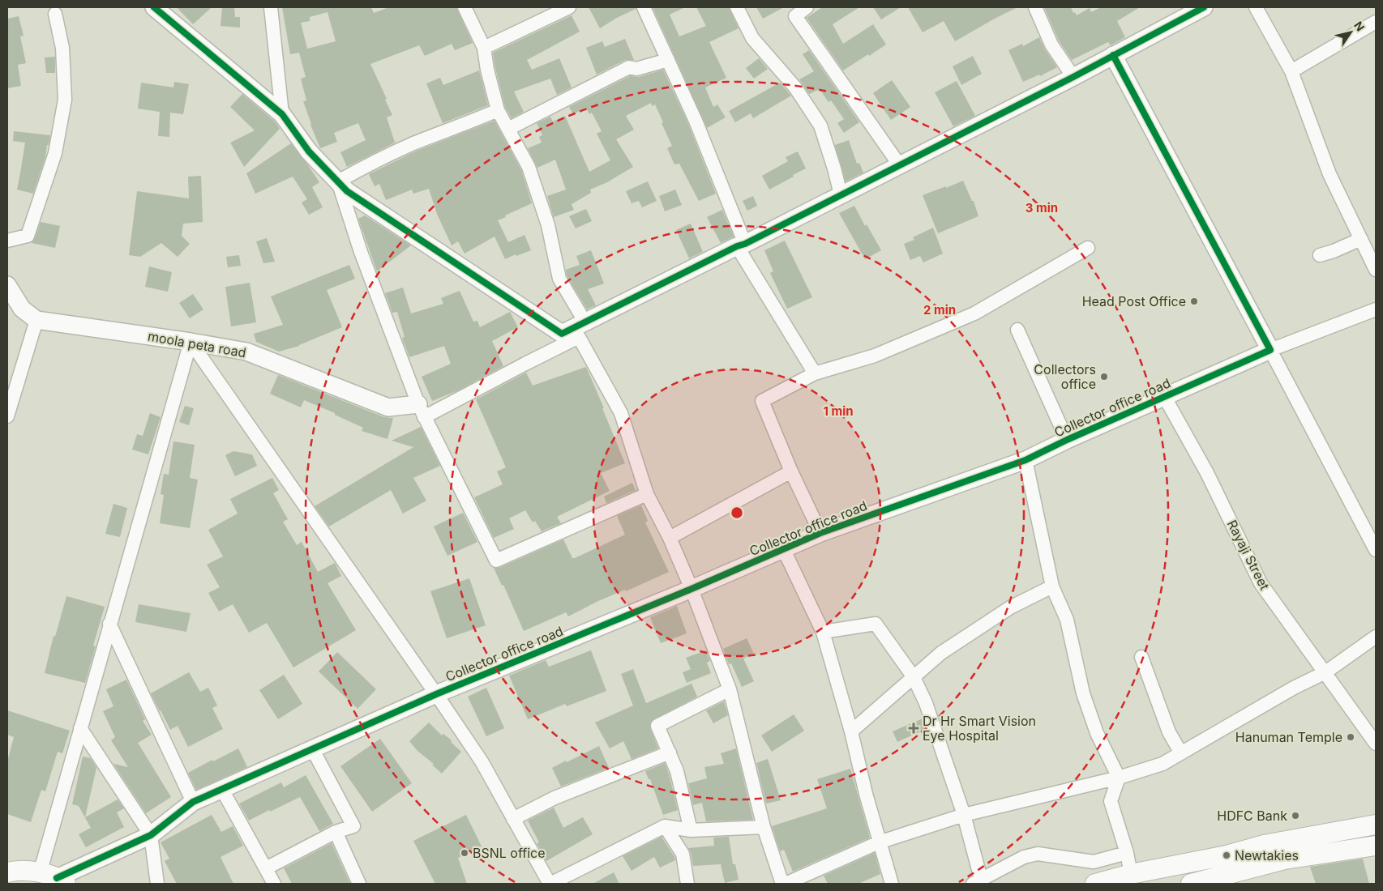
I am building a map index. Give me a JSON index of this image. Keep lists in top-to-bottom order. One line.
{"streets":{"street":["moola peta road","Collector office road","Rayaji Street"]},"crossings":[["Collector office road","Rayaji Street"]],"places":{"other":["Head Post Office","Collectors office","Hanuman Temple","HDFC Bank","BSNL office","Newtakies"],"health":["Dr Hr Smart Vision Eye Hospital"]},"north":"top right","rings":["3 min","2 min","1 min"]}
